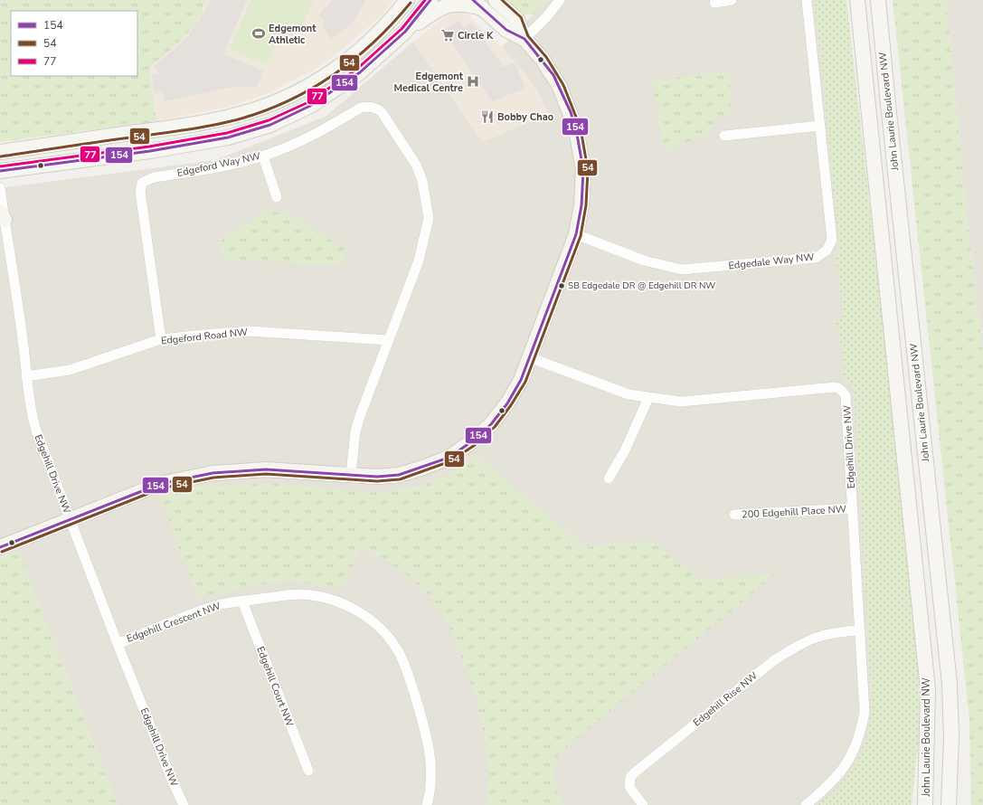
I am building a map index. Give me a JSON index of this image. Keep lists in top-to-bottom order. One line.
{"streets":{"main road":["John Laurie Boulevard NW"],"street":["Edgeford Way NW","Edgedale Way NW","Edgeford Road NW","Edgehill Drive NW","200 Edgehill Place NW","Edgehill Crescent NW","Edgehill Court NW","Edgehill Rise NW"]},"crossings":[["Edgeford Way NW","Edgeford Road NW"],["Edgeford Road NW","Edgehill Drive NW"],["Edgehill Drive NW","200 Edgehill Place NW"],["Edgehill Drive NW","Edgehill Crescent NW"],["Edgehill Drive NW","Edgehill Rise NW"],["Edgehill Crescent NW","Edgehill Court NW"]],"places":{"sports":["Edgemont Athletic"],"supermarket":["Circle K"],"hospital":["Edgemont Medical Centre"],"restaurant":["Bobby Chao"],"other":["SB Edgedale DR @ Edgehill DR NW"]},"lines":["transit line 154","transit line 54","transit line 77"],"legend":["154","54","77"]}
